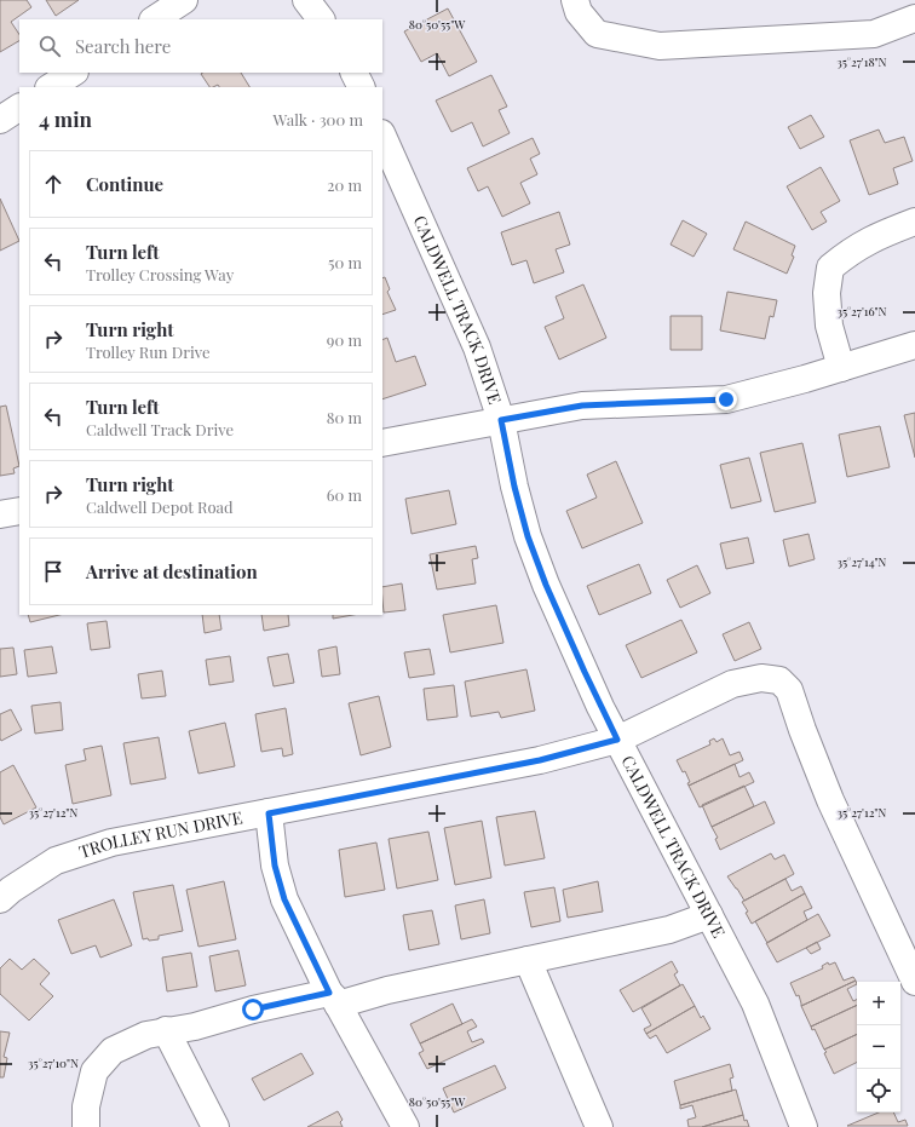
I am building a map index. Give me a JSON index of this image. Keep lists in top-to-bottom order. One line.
{"streets":{"street":["CALDWELL TRACK DRIVE","TROLLEY RUN DRIVE"]},"crossings":[["CALDWELL TRACK DRIVE","TROLLEY RUN DRIVE"]],"page":{"search":"Search here","heading":["4 min","Walk · 300 m"],"list":[["Continue","20 m"],["Turn left","Trolley Crossing Way","50 m"],["Turn right","Trolley Run Drive","90 m"],["Turn left","Caldwell Track Drive","80 m"],["Turn right","Caldwell Depot Road","60 m"],"Arrive at destination"],"map_buttons":["+","−"]},"coordinates":["80°50'55\"W","35°27'18\"N","35°27'16\"N","35°27'14\"N","35°27'12\"N","35°27'10\"N"]}
